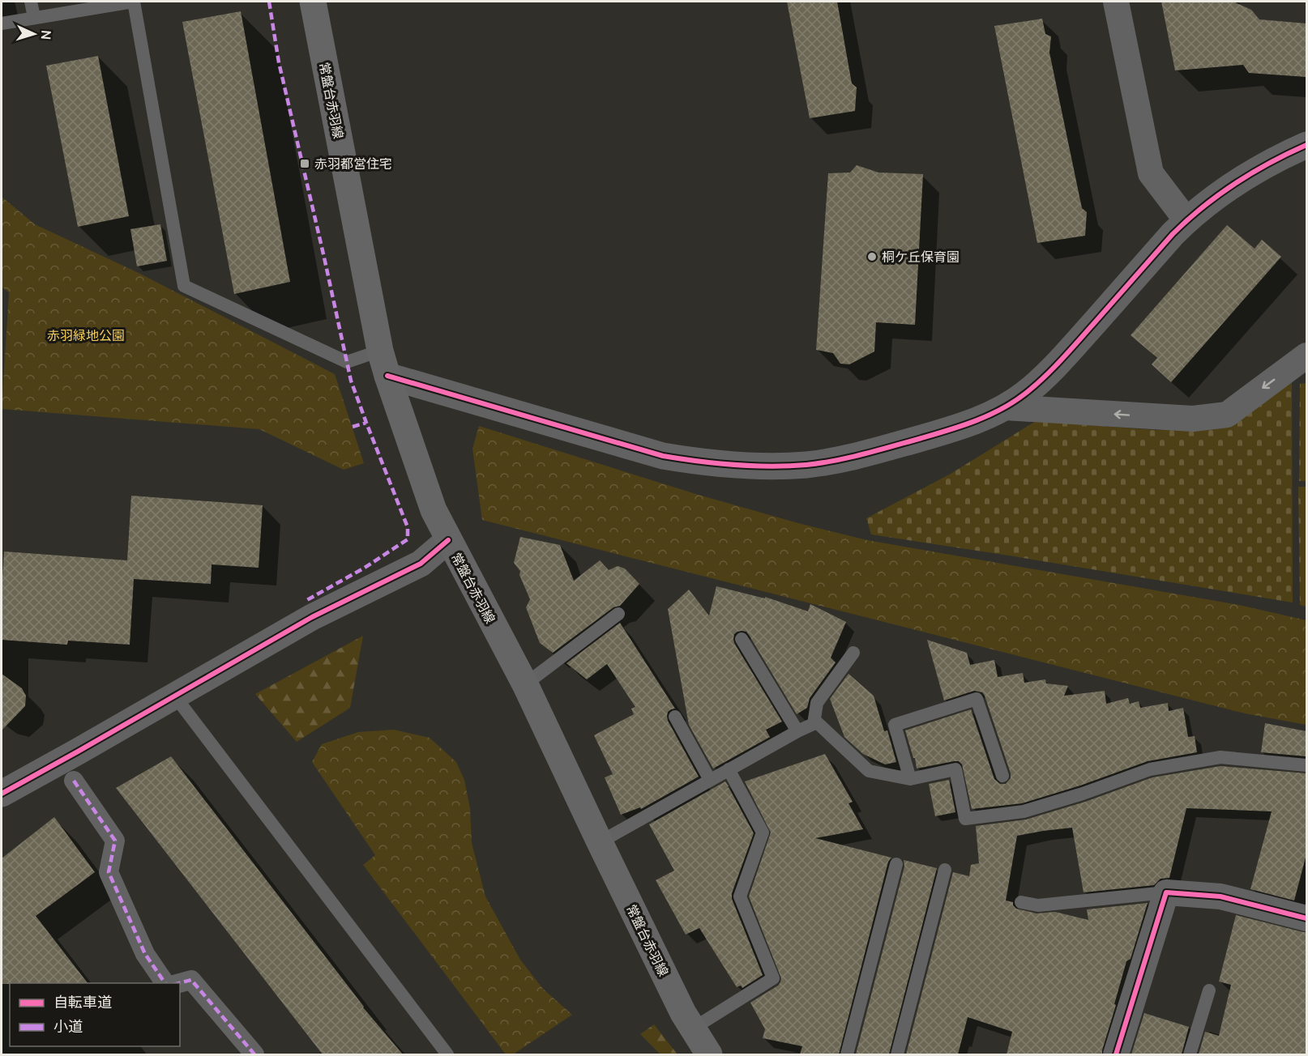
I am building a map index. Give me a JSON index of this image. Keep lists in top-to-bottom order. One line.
{"streets":{"main road":["常盤台赤羽線"]},"parks":["赤羽緑地公園"],"places":{"transit":["赤羽都営住宅"],"other":["桐ケ丘保育園"]},"legend":["自転車道","小道"],"north":"right"}
